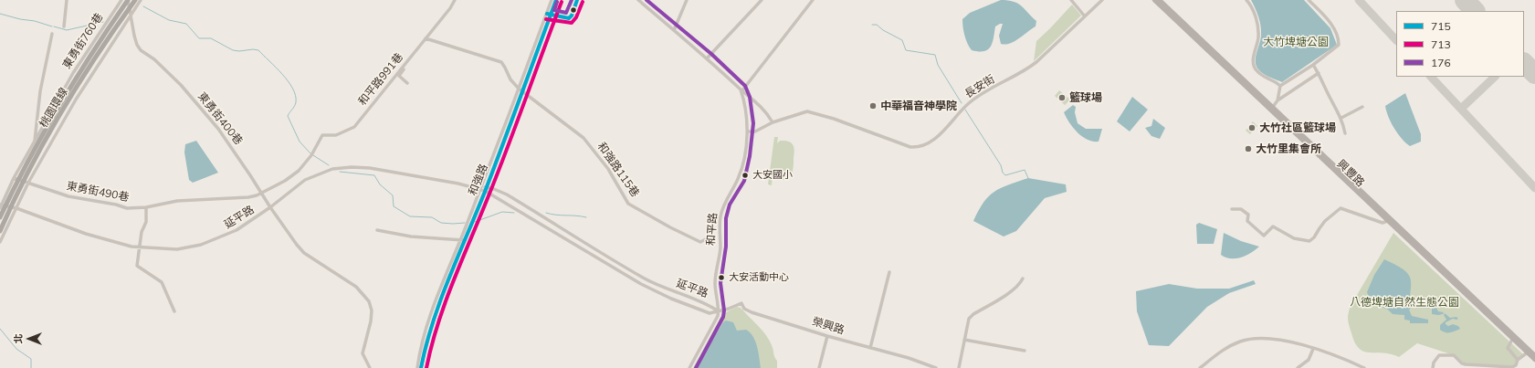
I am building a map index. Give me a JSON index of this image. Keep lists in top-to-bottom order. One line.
{"streets":{"highway":["桃園環線"],"main road":["興豐路"],"street":["東勇街760巷","和平路991巷","長安街","東勇街400巷","和強路115巷","和強路","東勇街490巷","延平路","和平路","榮興路"]},"crossings":[["東勇街760巷","東勇街490巷"],["東勇街760巷","延平路"],["和平路991巷","東勇街400巷"],["和平路991巷","東勇街490巷"],["長安街","和平路"],["桃園環線","東勇街400巷"],["東勇街400巷","東勇街490巷"],["東勇街400巷","延平路"],["和強路115巷","和強路"],["和強路","延平路"],["延平路","和平路"],["延平路","榮興路"],["和平路","榮興路"]],"parks":["大竹埤塘公園","八德埤塘自然生態公園"],"places":["籃球場","中華福音神學院","大竹社區籃球場","大竹里集會所","大安國小","大安活動中心"],"lines":["transit line 715","transit line 176","transit line 713"],"legend":["715","713","176"],"north":"left"}
